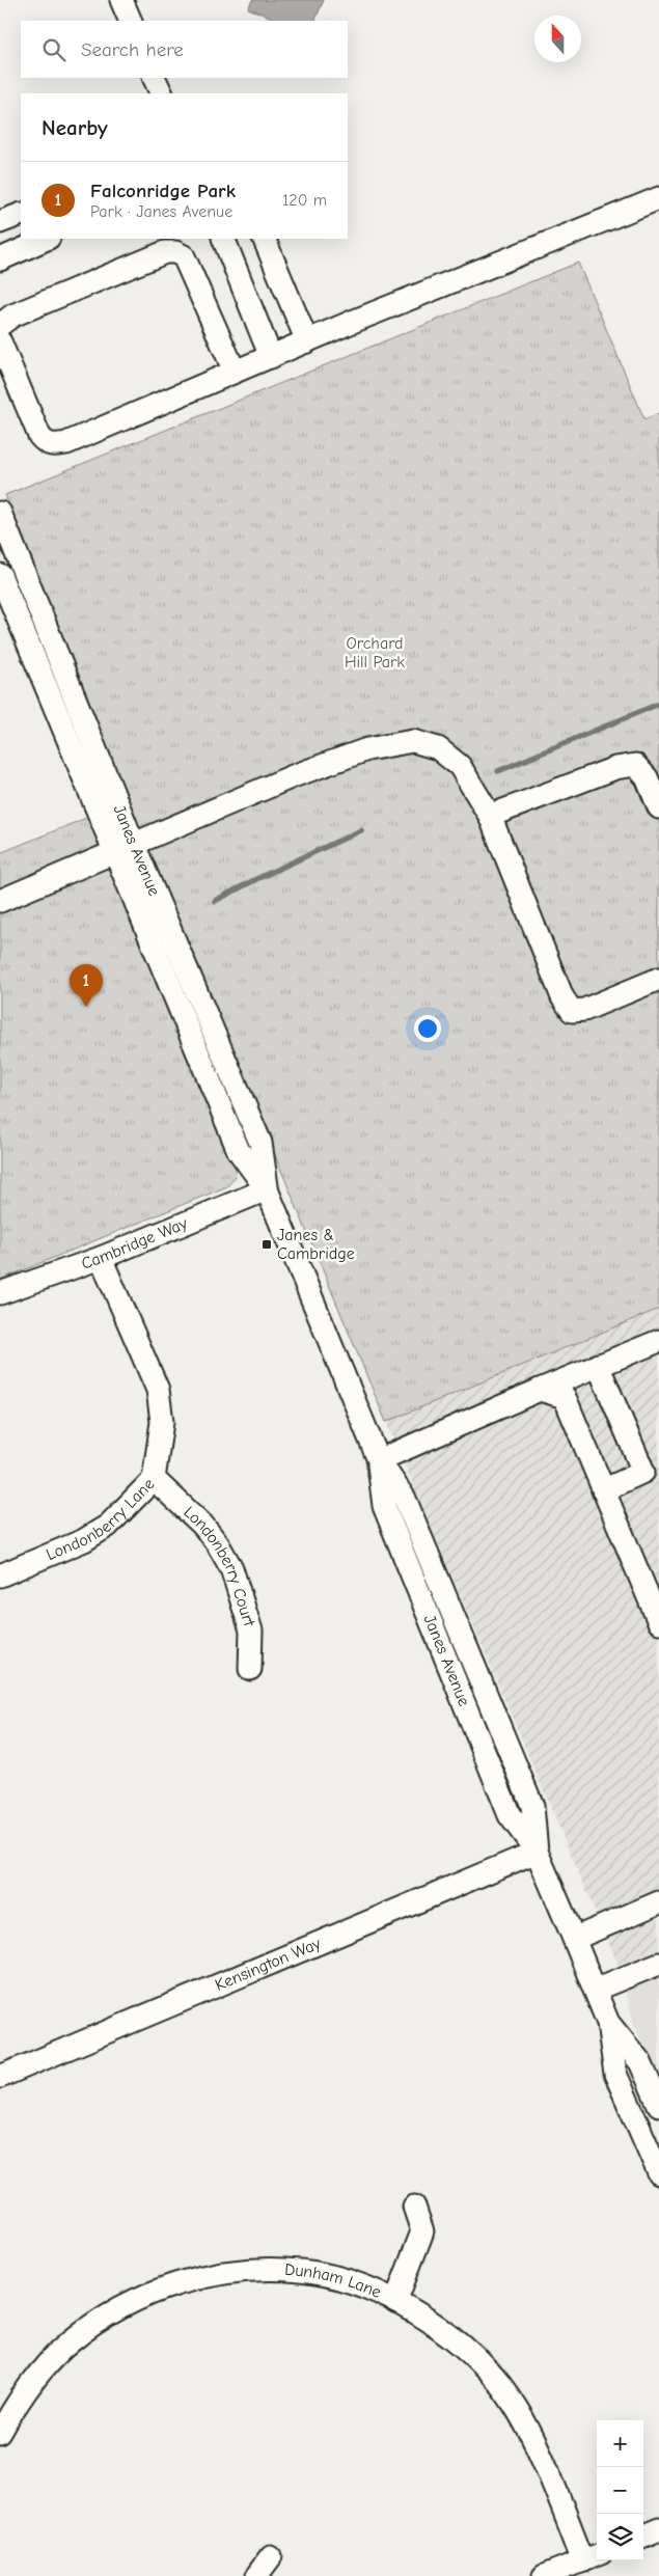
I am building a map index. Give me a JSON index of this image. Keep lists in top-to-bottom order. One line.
{"streets":{"street":["Janes Avenue","Cambridge Way","Londonberry Lane","Londonberry Court","Kensington Way","Dunham Lane"]},"crossings":[["Janes Avenue","Cambridge Way"],["Janes Avenue","Kensington Way"],["Cambridge Way","Londonberry Lane"],["Londonberry Lane","Londonberry Court"]],"parks":["Orchard Hill Park"],"places":{"transit":["Janes & Cambridge"]},"north":"top","page":{"search":"Search here","heading":"Nearby","list":[{"mark":"1","name":"Falconridge Park","note":"Park · Janes Avenue","value":"120 m"}],"pins":"1","map_buttons":["+","−"]}}
